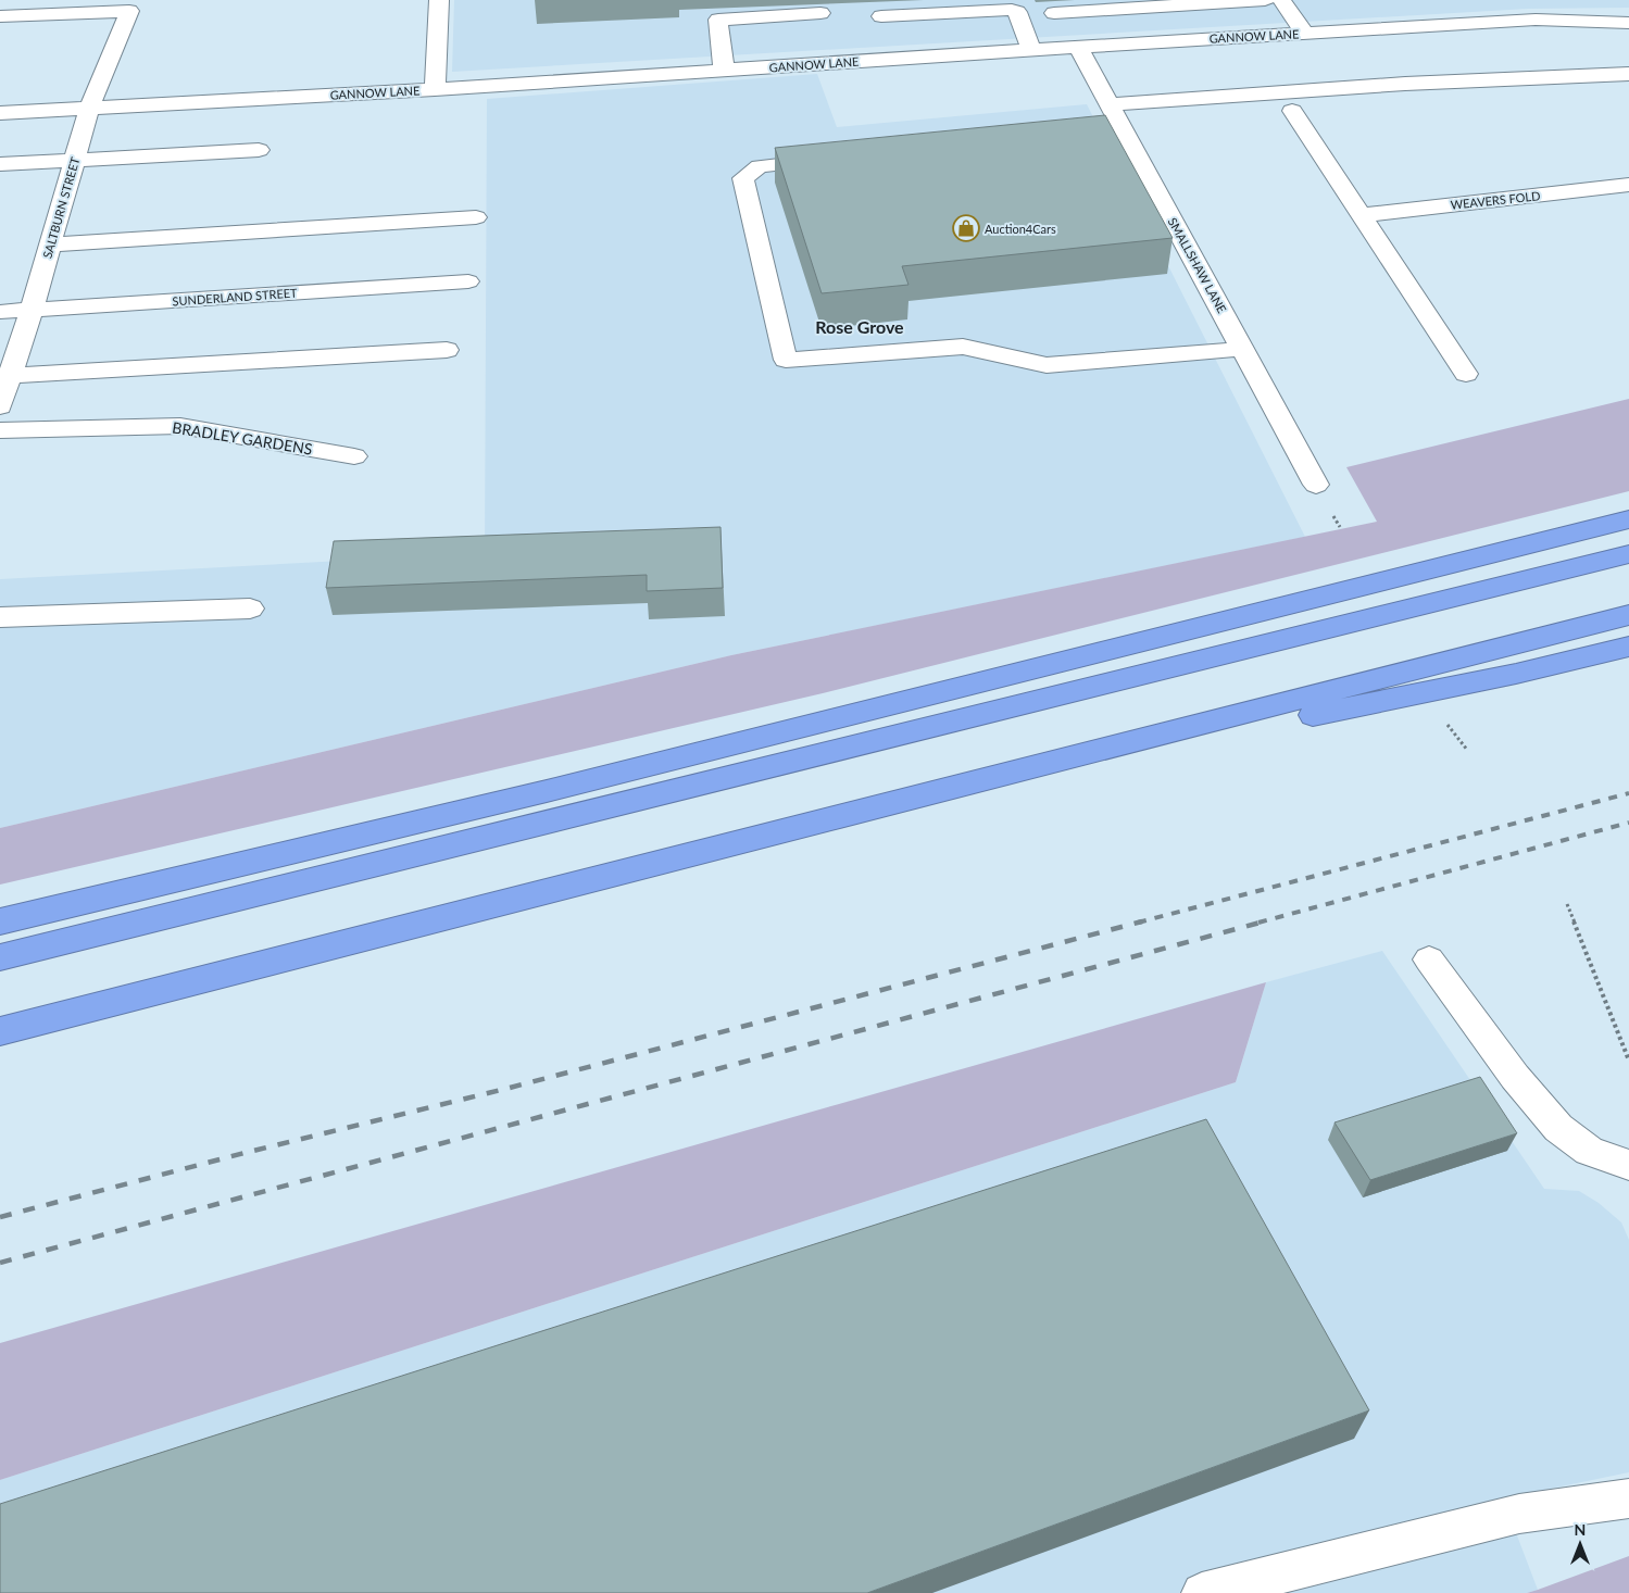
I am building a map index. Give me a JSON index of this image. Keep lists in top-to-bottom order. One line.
{"streets":{"street":["GANNOW LANE","WEAVERS FOLD","SALTBURN STREET","SMALLSHAW LANE","SUNDERLAND STREET","BRADLEY GARDENS"]},"crossings":[["GANNOW LANE","SALTBURN STREET"],["GANNOW LANE","SMALLSHAW LANE"],["SALTBURN STREET","SUNDERLAND STREET"]],"districts":["Rose Grove"],"places":{"shop":["Auction4Cars"]},"north":"top"}
